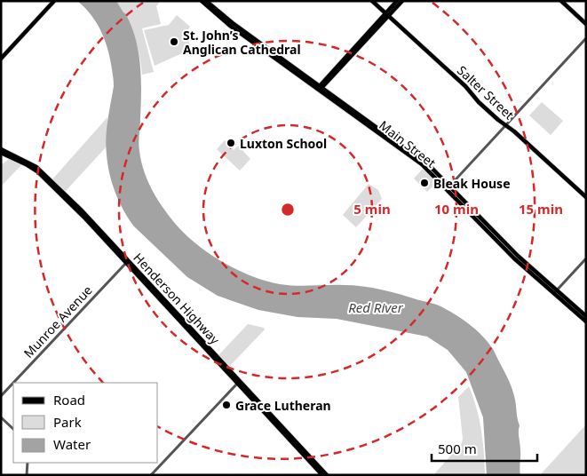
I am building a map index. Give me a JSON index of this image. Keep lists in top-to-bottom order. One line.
{"streets":{"main road":["Salter Street","Main Street","Henderson Highway"],"street":["Munroe Avenue"]},"crossings":[["Henderson Highway","Munroe Avenue"]],"water":["Red River"],"places":["St. John’s Anglican Cathedral","Luxton School","Bleak House","Grace Lutheran"],"legend":["Road","Park","Water"],"scale_bar":"500 m","rings":["5 min","10 min","15 min"]}
